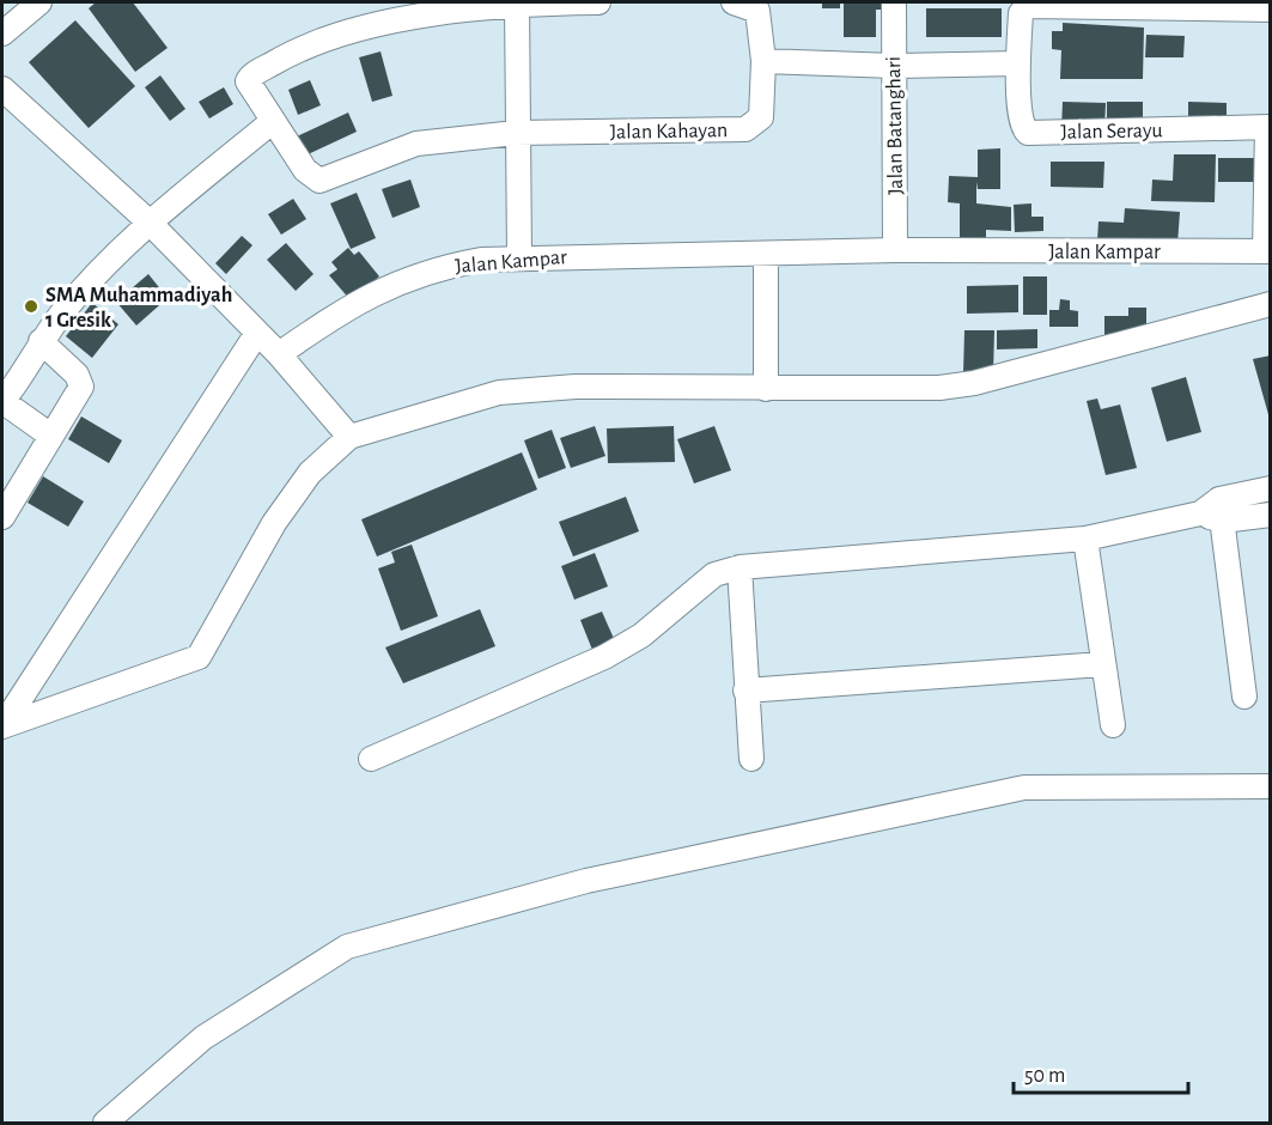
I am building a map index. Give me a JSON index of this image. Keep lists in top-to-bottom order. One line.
{"streets":{"street":["Jalan Batanghari","Jalan Kahayan","Jalan Serayu","Jalan Kampar"]},"crossings":[["Jalan Batanghari","Jalan Kampar"],["Jalan Serayu","Jalan Kampar"]],"places":["SMA Muhammadiyah 1 Gresik"],"scale_bar":"50 m"}
